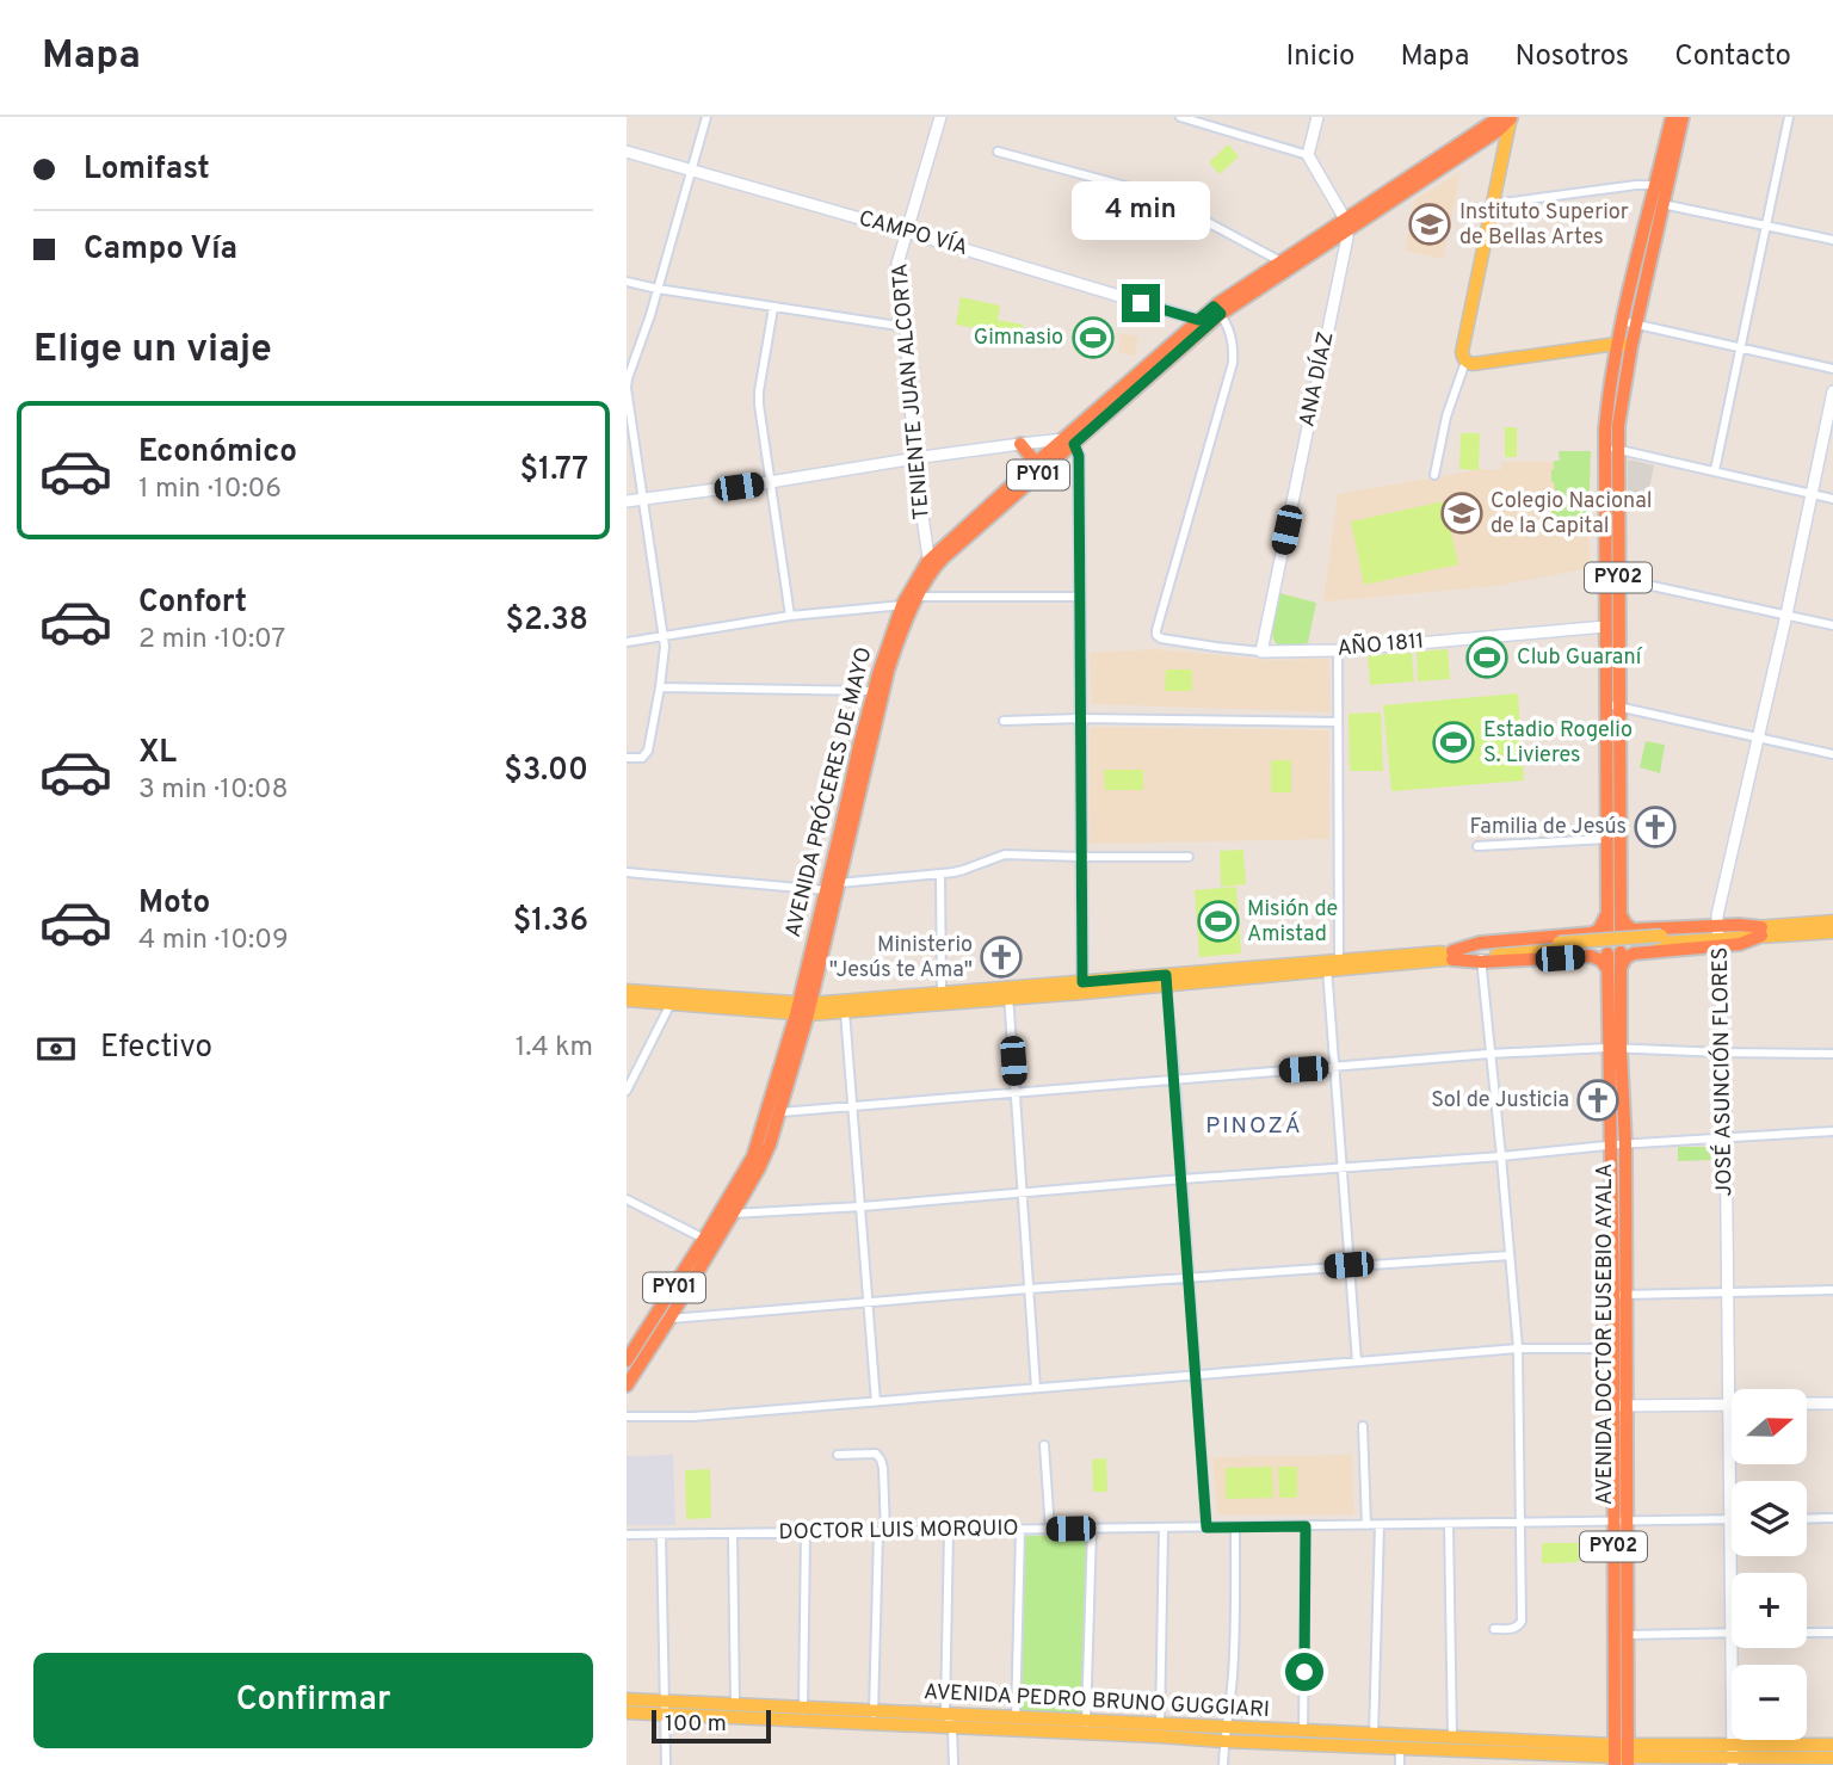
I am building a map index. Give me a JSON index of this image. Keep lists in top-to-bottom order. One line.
{"streets":{"highway":["PY01","PY02","AVENIDA PRÓCERES DE MAYO","AVENIDA DOCTOR EUSEBIO AYALA"],"main road":["AVENIDA PEDRO BRUNO GUGGIARI"],"street":["CAMPO VÍA","ANA DÍAZ","TENIENTE JUAN ALCORTA","AÑO 1811","JOSÉ ASUNCIÓN FLORES","DOCTOR LUIS MORQUIO"]},"crossings":[["CAMPO VÍA","TENIENTE JUAN ALCORTA"],["CAMPO VÍA","AVENIDA PRÓCERES DE MAYO"],["ANA DÍAZ","AÑO 1811"],["ANA DÍAZ","AVENIDA PRÓCERES DE MAYO"],["TENIENTE JUAN ALCORTA","AVENIDA PRÓCERES DE MAYO"],["PY01","AVENIDA PRÓCERES DE MAYO"],["PY02","AÑO 1811"],["AÑO 1811","AVENIDA PRÓCERES DE MAYO"],["JOSÉ ASUNCIÓN FLORES","DOCTOR LUIS MORQUIO"],["JOSÉ ASUNCIÓN FLORES","AVENIDA PEDRO BRUNO GUGGIARI"],["AVENIDA DOCTOR EUSEBIO AYALA","DOCTOR LUIS MORQUIO"],["AVENIDA DOCTOR EUSEBIO AYALA","AVENIDA PEDRO BRUNO GUGGIARI"]],"districts":["PINOZÁ"],"places":{"school or university":["Instituto Superior de Bellas Artes","Colegio Nacional de la Capital"],"sports":["Gimnasio","Club Guaraní","Estadio Rogelio S. Livieres","Misión de Amistad"],"church":["Familia de Jesús","Ministerio \"Jesús te Ama\"","Sol de Justicia"]},"scale_bar":"100 m","north":"right","page":{"header":"Mapa","nav":["Inicio","Mapa","Nosotros","Contacto"],"banner":["Lomifast","Campo Vía"],"bubble":"4 min","heading":"Elige un viaje","list":[{"name":"Económico","note":"1 min · 10:06","value":"$1.77"},{"name":"Confort","note":"2 min · 10:07","value":"$2.38"},{"name":"XL","note":"3 min · 10:08","value":"$3.00"},{"name":"Moto","note":"4 min · 10:09","value":"$1.36"}],"pay":["Efectivo","1.4 km"],"map_buttons":["+","−"],"buttons":"Confirmar","scale":"100 m"}}
